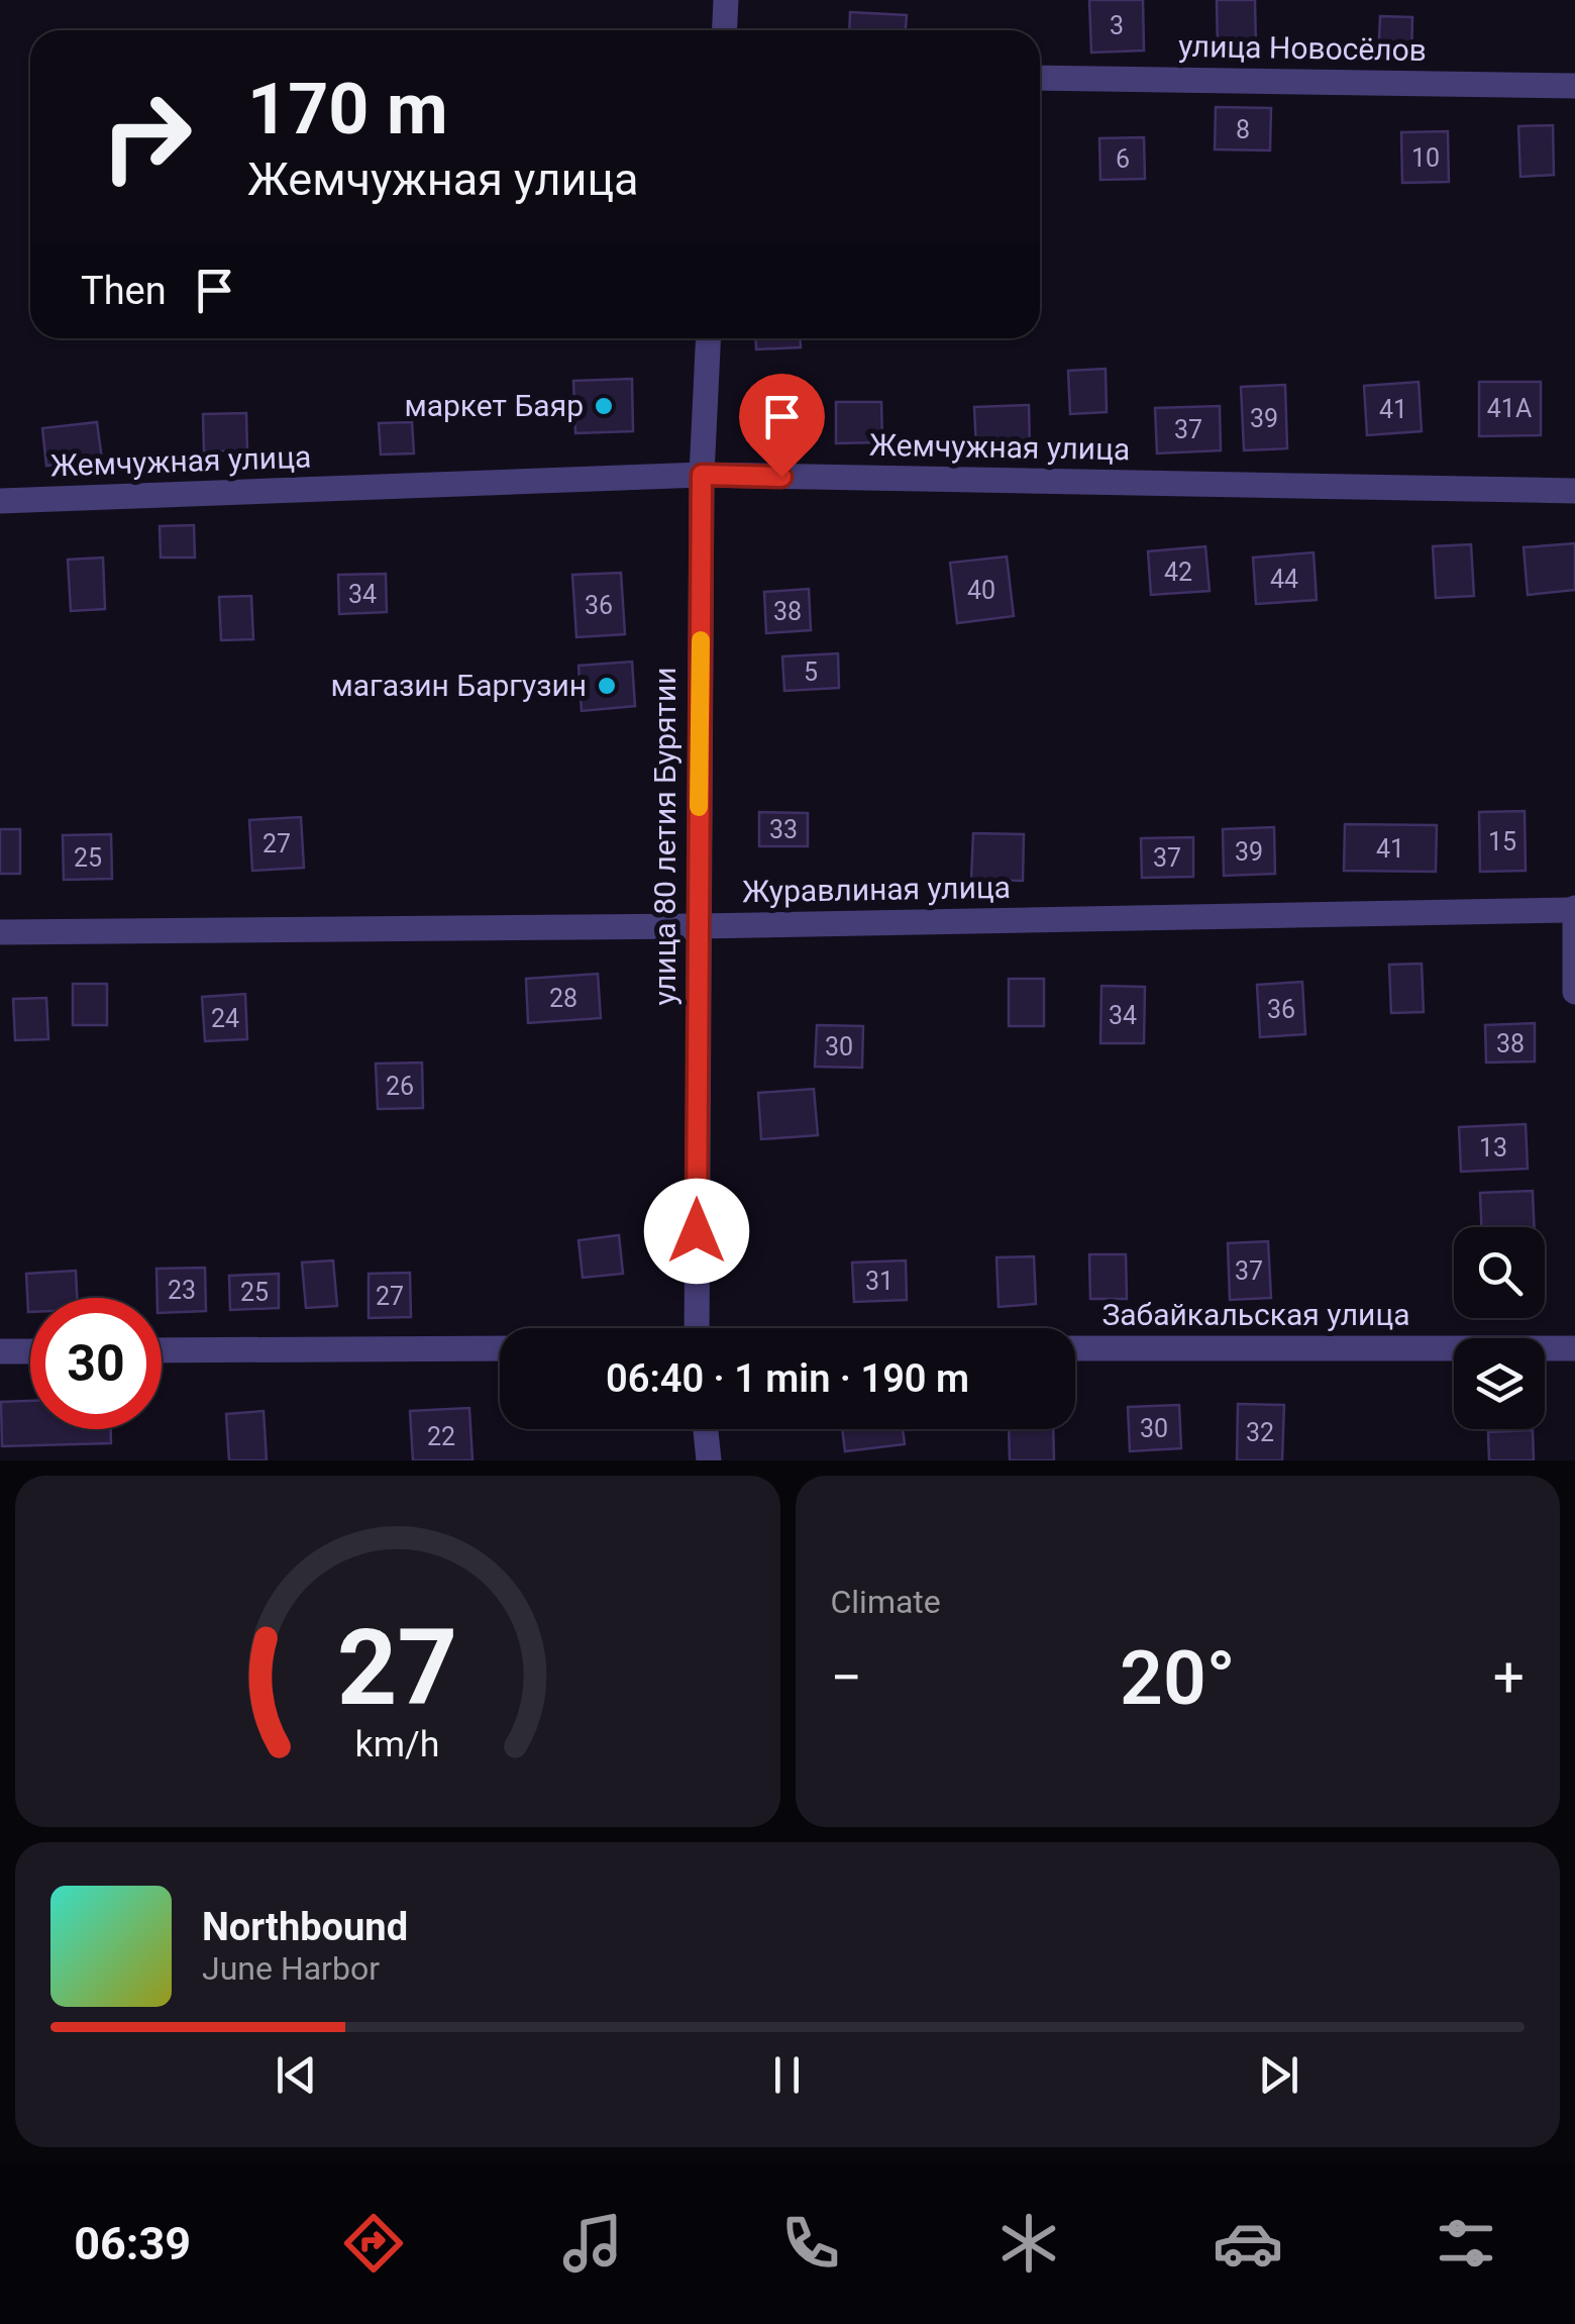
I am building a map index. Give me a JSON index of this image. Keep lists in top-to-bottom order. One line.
{"streets":{"street":["улица Новосёлов","Жемчужная улица","улица 80 летия Бурятии","Журавлиная улица","Забайкальская улица"]},"crossings":[["Жемчужная улица","улица 80 летия Бурятии"],["улица 80 летия Бурятии","Журавлиная улица"]],"places":["маркет Баяр","магазин Баргузин"],"house_numbers":["3","8","10","6","41А","41","39","37","42","44","40","34","36","38","5","33","15","27","41","39","25","37","28","36","34","24","38","30","26","13","37","31","23","25","27","30","32","22"],"page":{"turn":["170 m","Жемчужная улица"],"then":"Then","limit":"30","trip":"06:40 · 1 min · 190 m","tile":"Climate","heat":["−","20°","+"],"song":["Northbound","June Harbor"],"tabs":"06:39","gauge":["27","km/h"]}}
